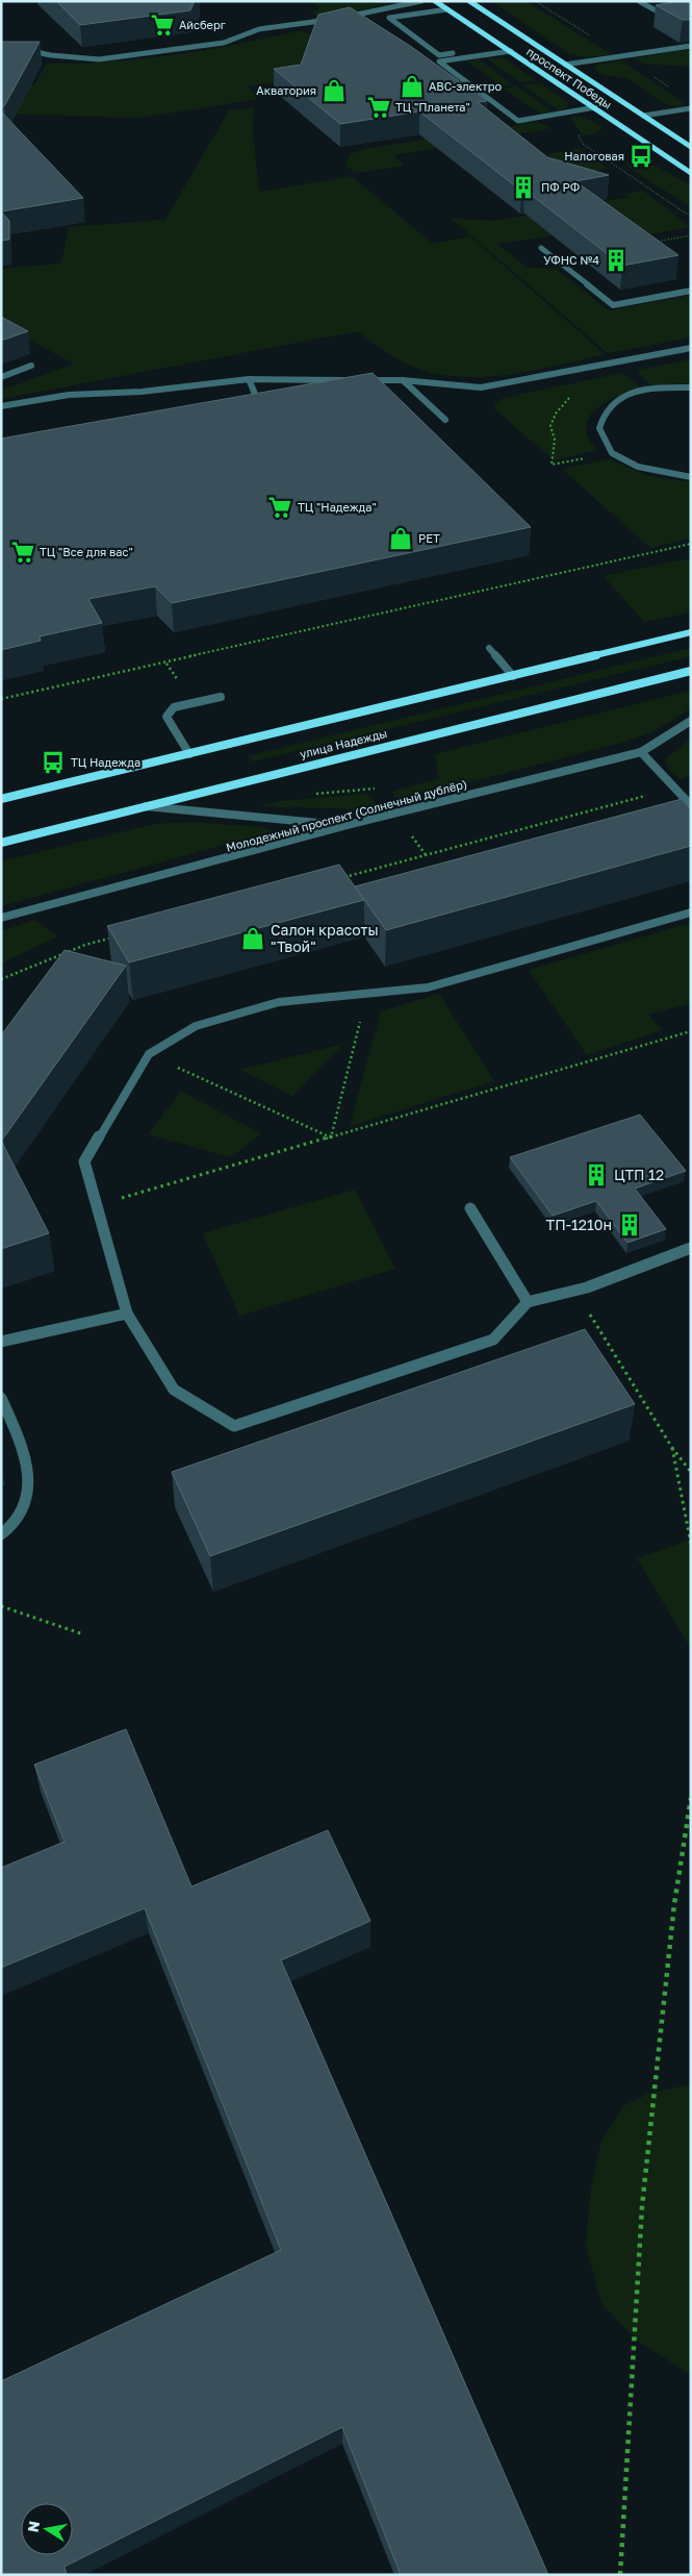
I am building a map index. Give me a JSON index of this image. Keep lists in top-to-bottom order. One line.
{"streets":{"main road":["проспект Победы","улица Надежды"],"street":["Молодежный проспект (Солнечный дублёр)"]},"places":{"supermarket":["Айсберг","ТЦ \"Планета\"","ТЦ \"Надежда\"","ТЦ \"Все для вас\""],"shop":["АВС-электро","Акватория","РЕТ","Салон красоты \"Твой\""],"bus stop":["Налоговая","ТЦ Надежда"],"building":["ПФ РФ","УФНС №4","ЦТП 12","ТП-1210н"]},"north":"left"}
